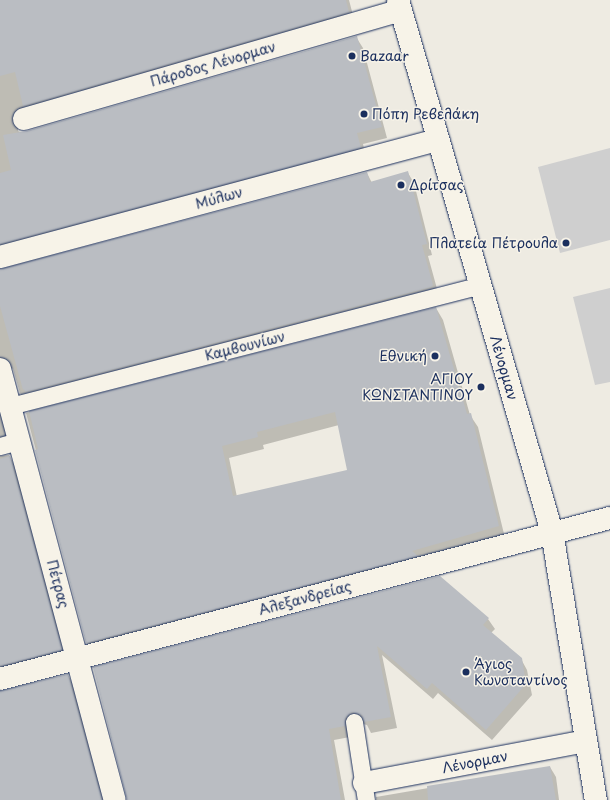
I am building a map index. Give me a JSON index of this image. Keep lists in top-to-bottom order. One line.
{"streets":{"street":["Πάροδος Λένορμαν","Μύλων","Λένορμαν","Πέτρας","Αλεξανδρείας"],"lane":["Καμβουνίων"]},"crossings":[["Πάροδος Λένορμαν","Λένορμαν"],["Μύλων","Λένορμαν"],["Καμβουνίων","Λένορμαν"],["Καμβουνίων","Πέτρας"],["Λένορμαν","Αλεξανδρείας"],["Πέτρας","Αλεξανδρείας"]],"places":["Bazaar","Πόπη Ρεβελάκη","Δρίτσας","Πλατεία Πέτρουλα","Εθνική","ΑΓΙΟΥ ΚΩΝΣΤΑΝΤΙΝΟΥ","Άγιος Κωνσταντίνος"]}
